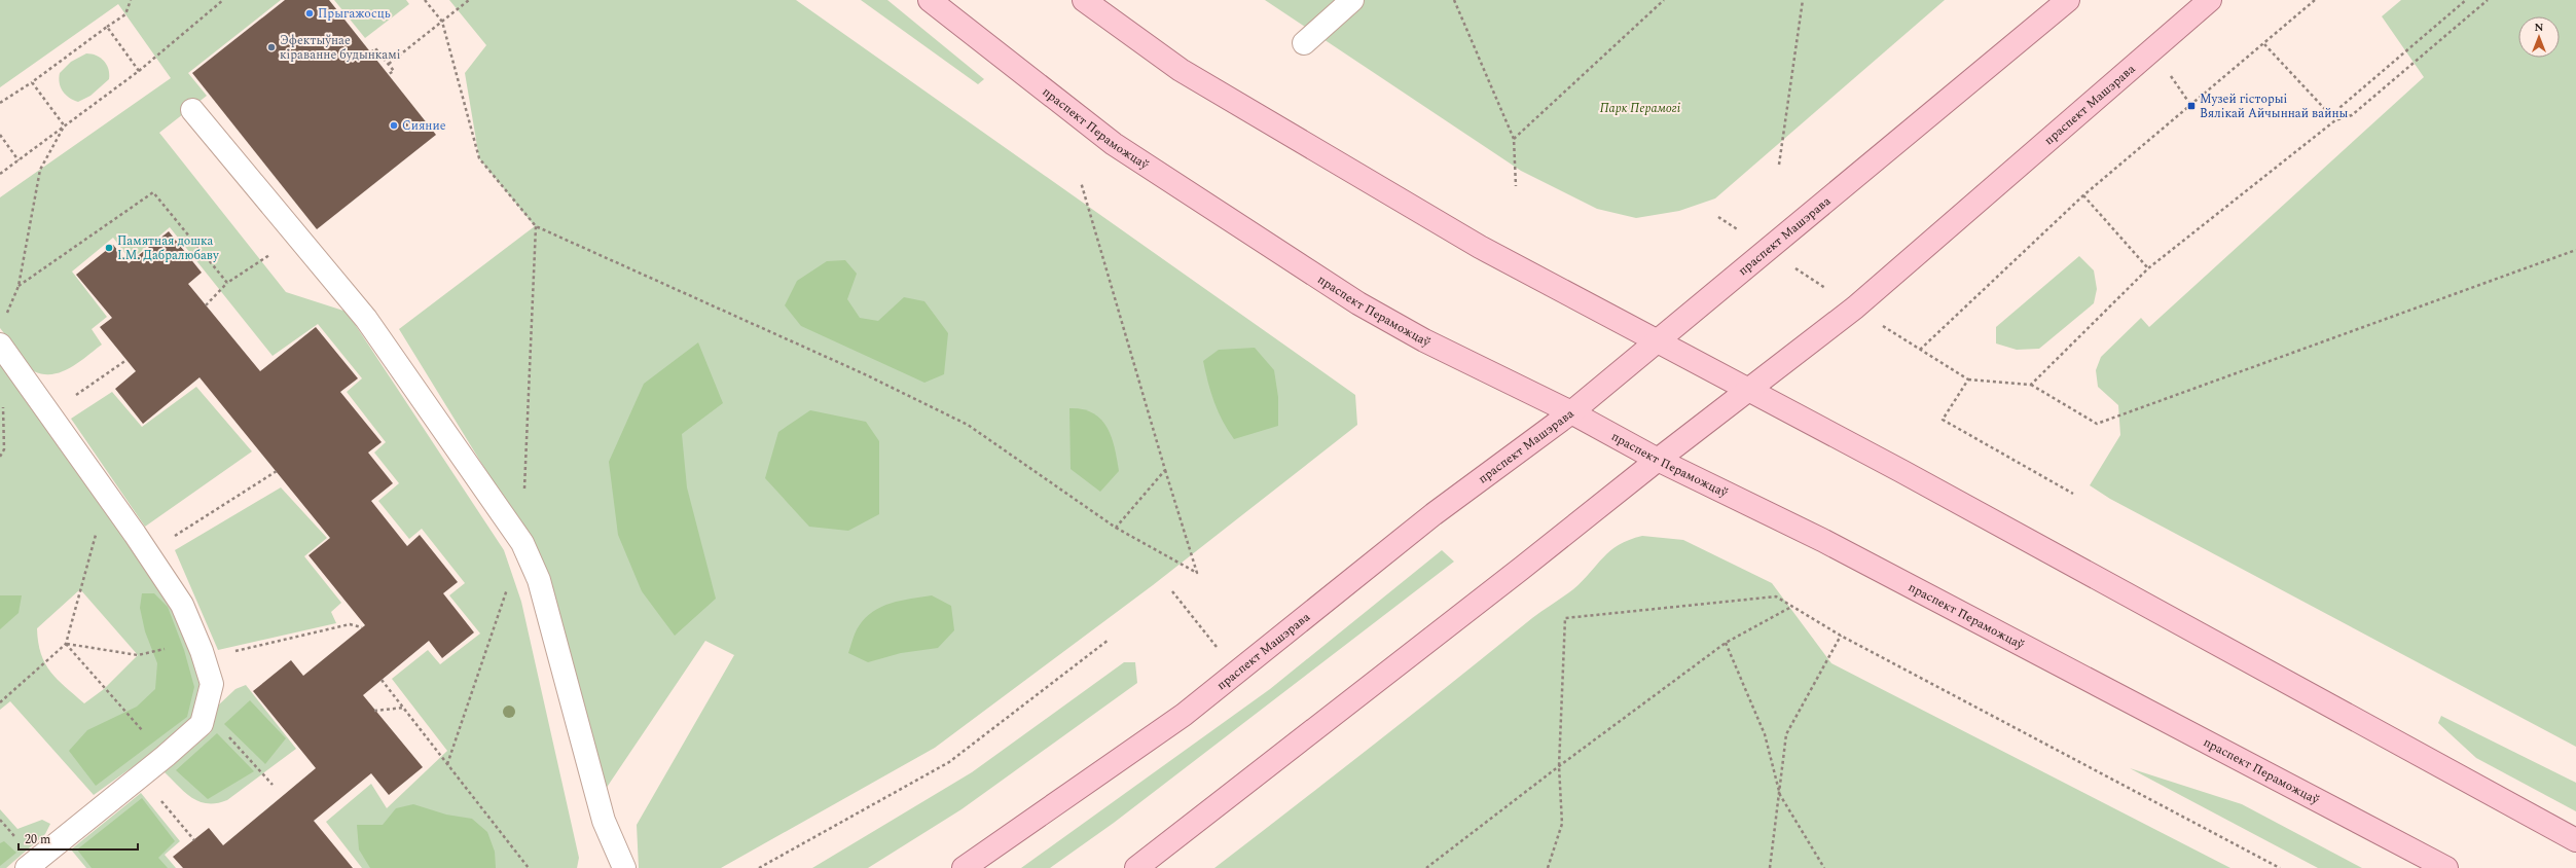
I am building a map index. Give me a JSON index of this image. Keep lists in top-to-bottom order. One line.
{"streets":{"main road":["праспект Машэрава","праспект Пераможцаў"]},"crossings":[["праспект Машэрава","праспект Пераможцаў"]],"parks":["Парк Перамогі"],"places":{"other":["Прыгажосць","Эфектыўнае кіраванне будынкамі","Сияние","Памятная дошка І.М. Дабралюбаву"],"transit":["Музей гісторыі Вялікай Айчыннай вайны"]},"scale_bar":"20 m","north":"top"}
